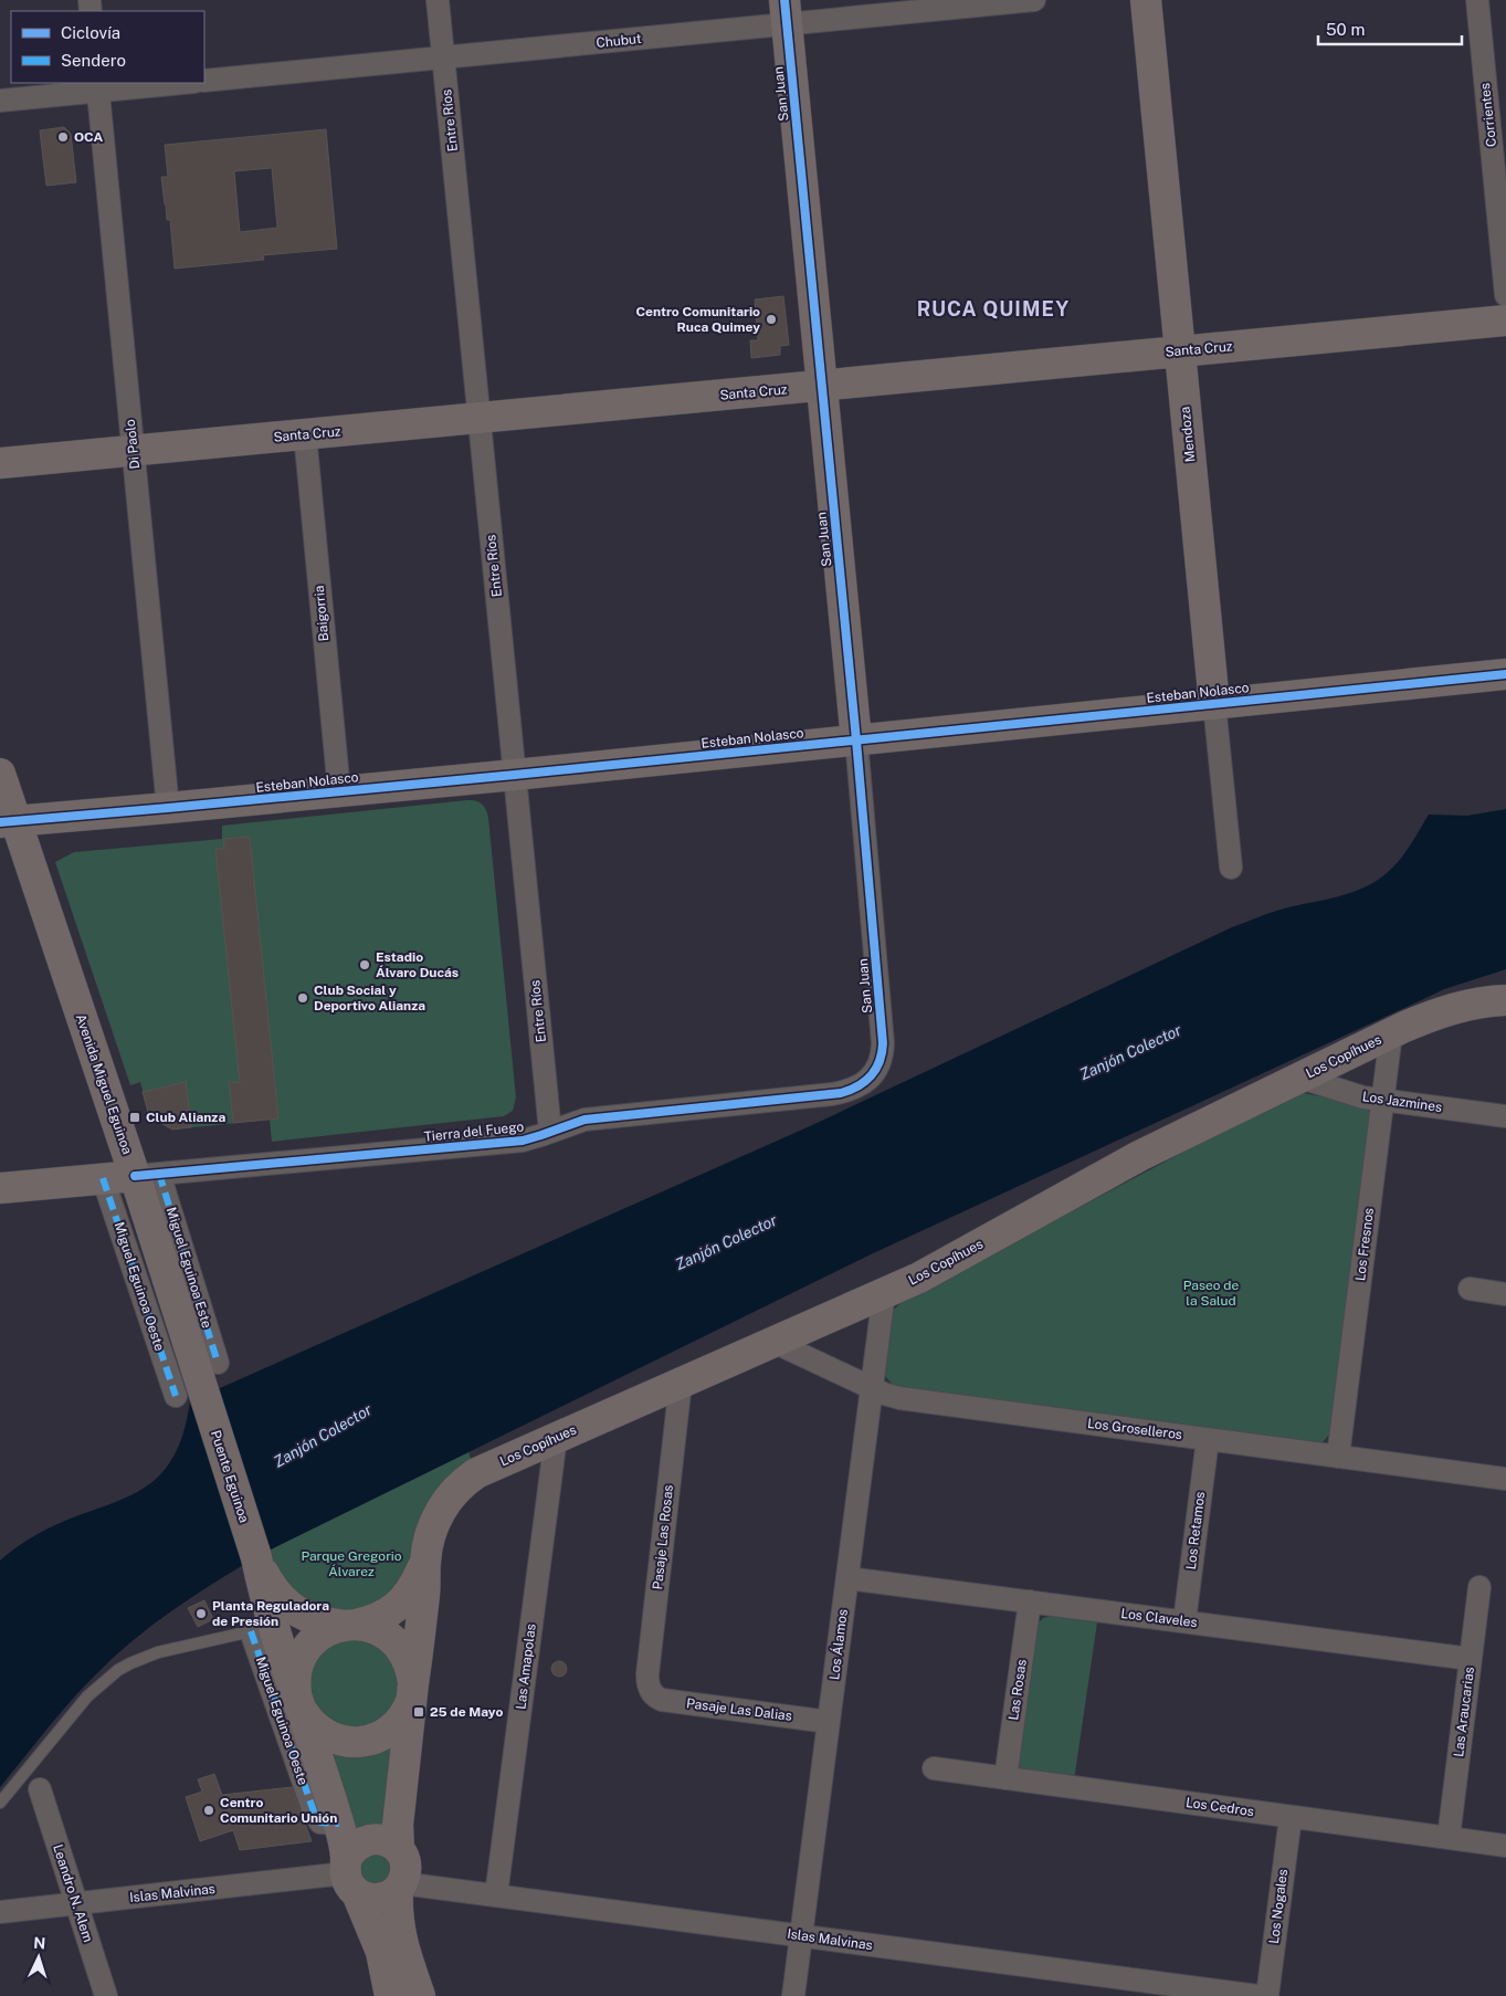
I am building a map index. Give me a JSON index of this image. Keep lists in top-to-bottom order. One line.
{"streets":{"street":["Chubut","San Juan","Corrientes","Entre Ríos","Santa Cruz","Mendoza","Di Paolo","Baigorria","Esteban Nolasco","Los Copíhues","Avenida Miguel Eguinoa","Los Jazmines","Tierra del Fuego","Los Fresnos","Miguel Eguinoa Este","Miguel Eguinoa Oeste","Los Groselleros","Puente Eguinoa","Los Retamos","Pasaje Las Rosas","Los Claveles","Los Álamos","Las Amapolas","Las Rosas","Pasaje Las Dalias","Las Araucarias","Los Cedros","Leandro N. Alem","Islas Malvinas","Los Nogales"]},"crossings":[["Chubut","San Juan"],["Chubut","Entre Ríos"],["San Juan","Santa Cruz"],["San Juan","Esteban Nolasco"],["San Juan","Tierra del Fuego"],["Entre Ríos","Santa Cruz"],["Entre Ríos","Esteban Nolasco"],["Entre Ríos","Tierra del Fuego"],["Santa Cruz","Mendoza"],["Santa Cruz","Di Paolo"],["Santa Cruz","Baigorria"],["Mendoza","Esteban Nolasco"],["Di Paolo","Esteban Nolasco"],["Baigorria","Esteban Nolasco"],["Esteban Nolasco","Avenida Miguel Eguinoa"],["Los Copíhues","Los Jazmines"],["Los Copíhues","Los Fresnos"],["Los Copíhues","Los Groselleros"],["Los Copíhues","Pasaje Las Rosas"],["Los Copíhues","Los Álamos"],["Los Copíhues","Las Amapolas"],["Avenida Miguel Eguinoa","Tierra del Fuego"],["Avenida Miguel Eguinoa","Miguel Eguinoa Este"],["Avenida Miguel Eguinoa","Miguel Eguinoa Oeste"],["Avenida Miguel Eguinoa","Puente Eguinoa"],["Los Jazmines","Los Fresnos"],["Tierra del Fuego","Miguel Eguinoa Este"],["Tierra del Fuego","Miguel Eguinoa Oeste"],["Los Fresnos","Los Groselleros"],["Miguel Eguinoa Oeste","Puente Eguinoa"],["Los Groselleros","Los Retamos"],["Los Groselleros","Los Álamos"],["Los Retamos","Los Claveles"],["Pasaje Las Rosas","Pasaje Las Dalias"],["Los Claveles","Los Álamos"],["Los Claveles","Las Rosas"],["Los Claveles","Las Araucarias"],["Los Álamos","Pasaje Las Dalias"],["Los Álamos","Islas Malvinas"],["Las Amapolas","Islas Malvinas"],["Las Rosas","Los Cedros"],["Las Araucarias","Los Cedros"],["Los Cedros","Los Nogales"],["Leandro N. Alem","Islas Malvinas"]],"districts":["RUCA QUIMEY"],"water":["Zanjón Colector"],"parks":["Paseo de la Salud","Parque Gregorio Álvarez"],"places":{"other":["OCA","Centro Comunitario Ruca Quimey","Estadio Álvaro Ducás","Club Social y Deportivo Alianza","Planta Reguladora de Presión","Centro Comunitario Unión"],"transit":["Club Alianza","25 de Mayo"]},"legend":["Ciclovía","Sendero"],"scale_bar":"50 m","north":"top"}
